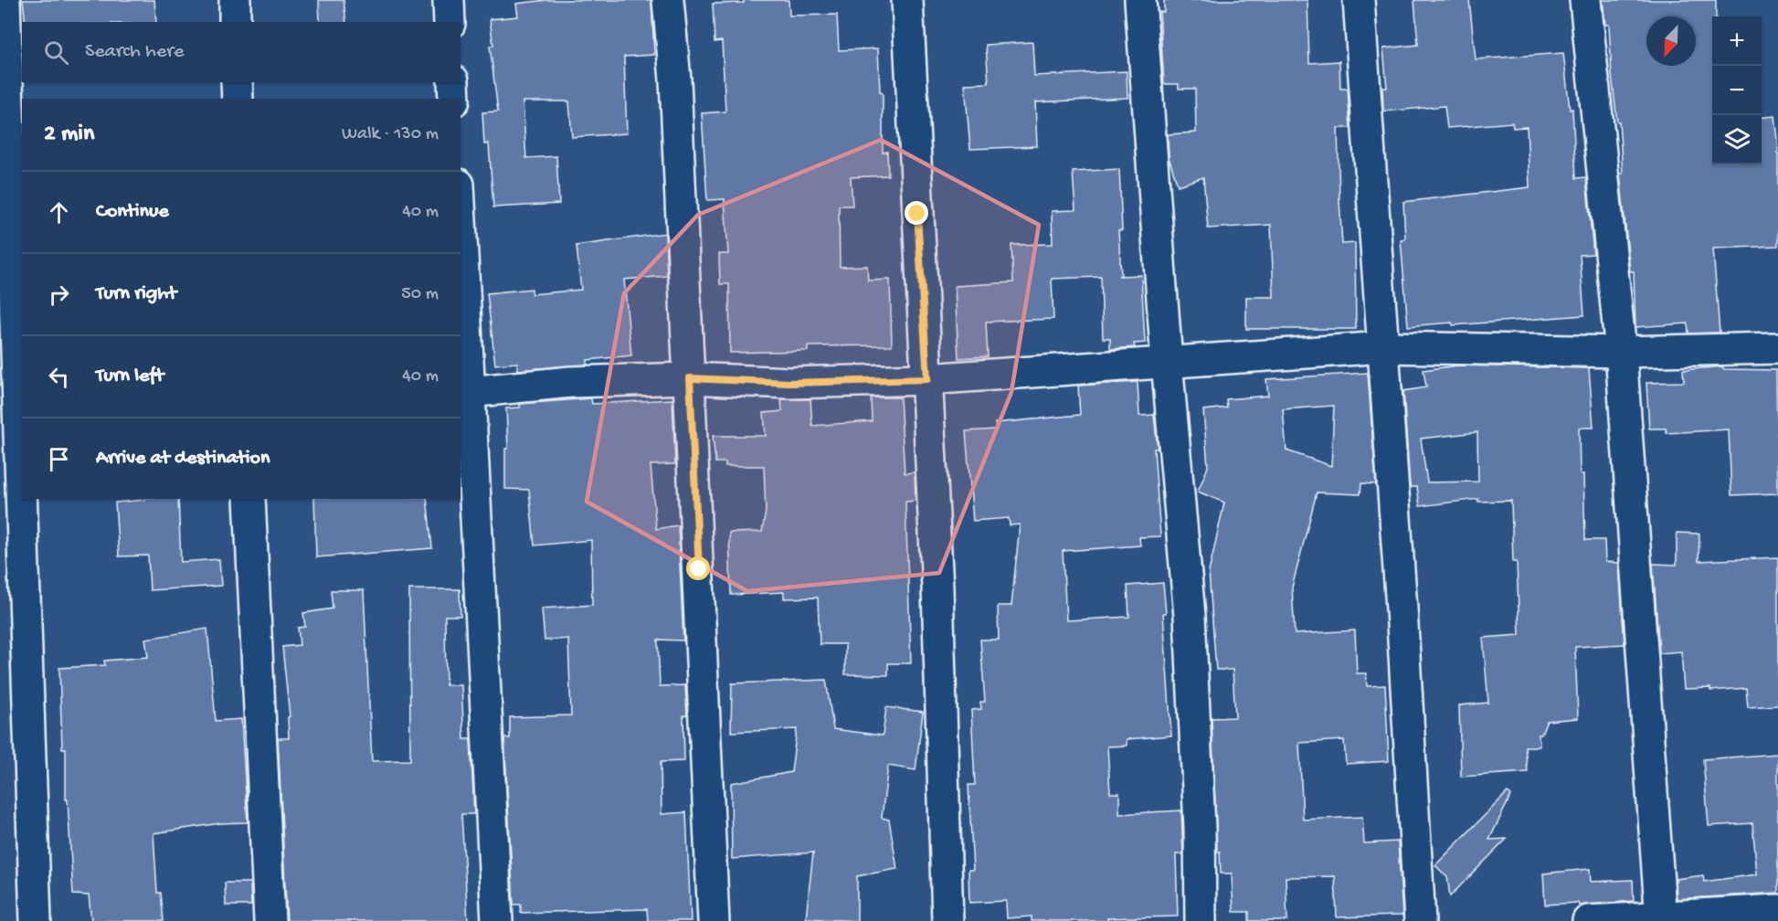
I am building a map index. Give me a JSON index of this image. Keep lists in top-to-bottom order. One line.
{"north":"bottom left","page":{"map_buttons":["+","−"],"search":"Search here","heading":["2 min","Walk · 130 m"],"list":[["Continue","40 m"],["Turn right","50 m"],["Turn left","40 m"],"Arrive at destination"]}}
